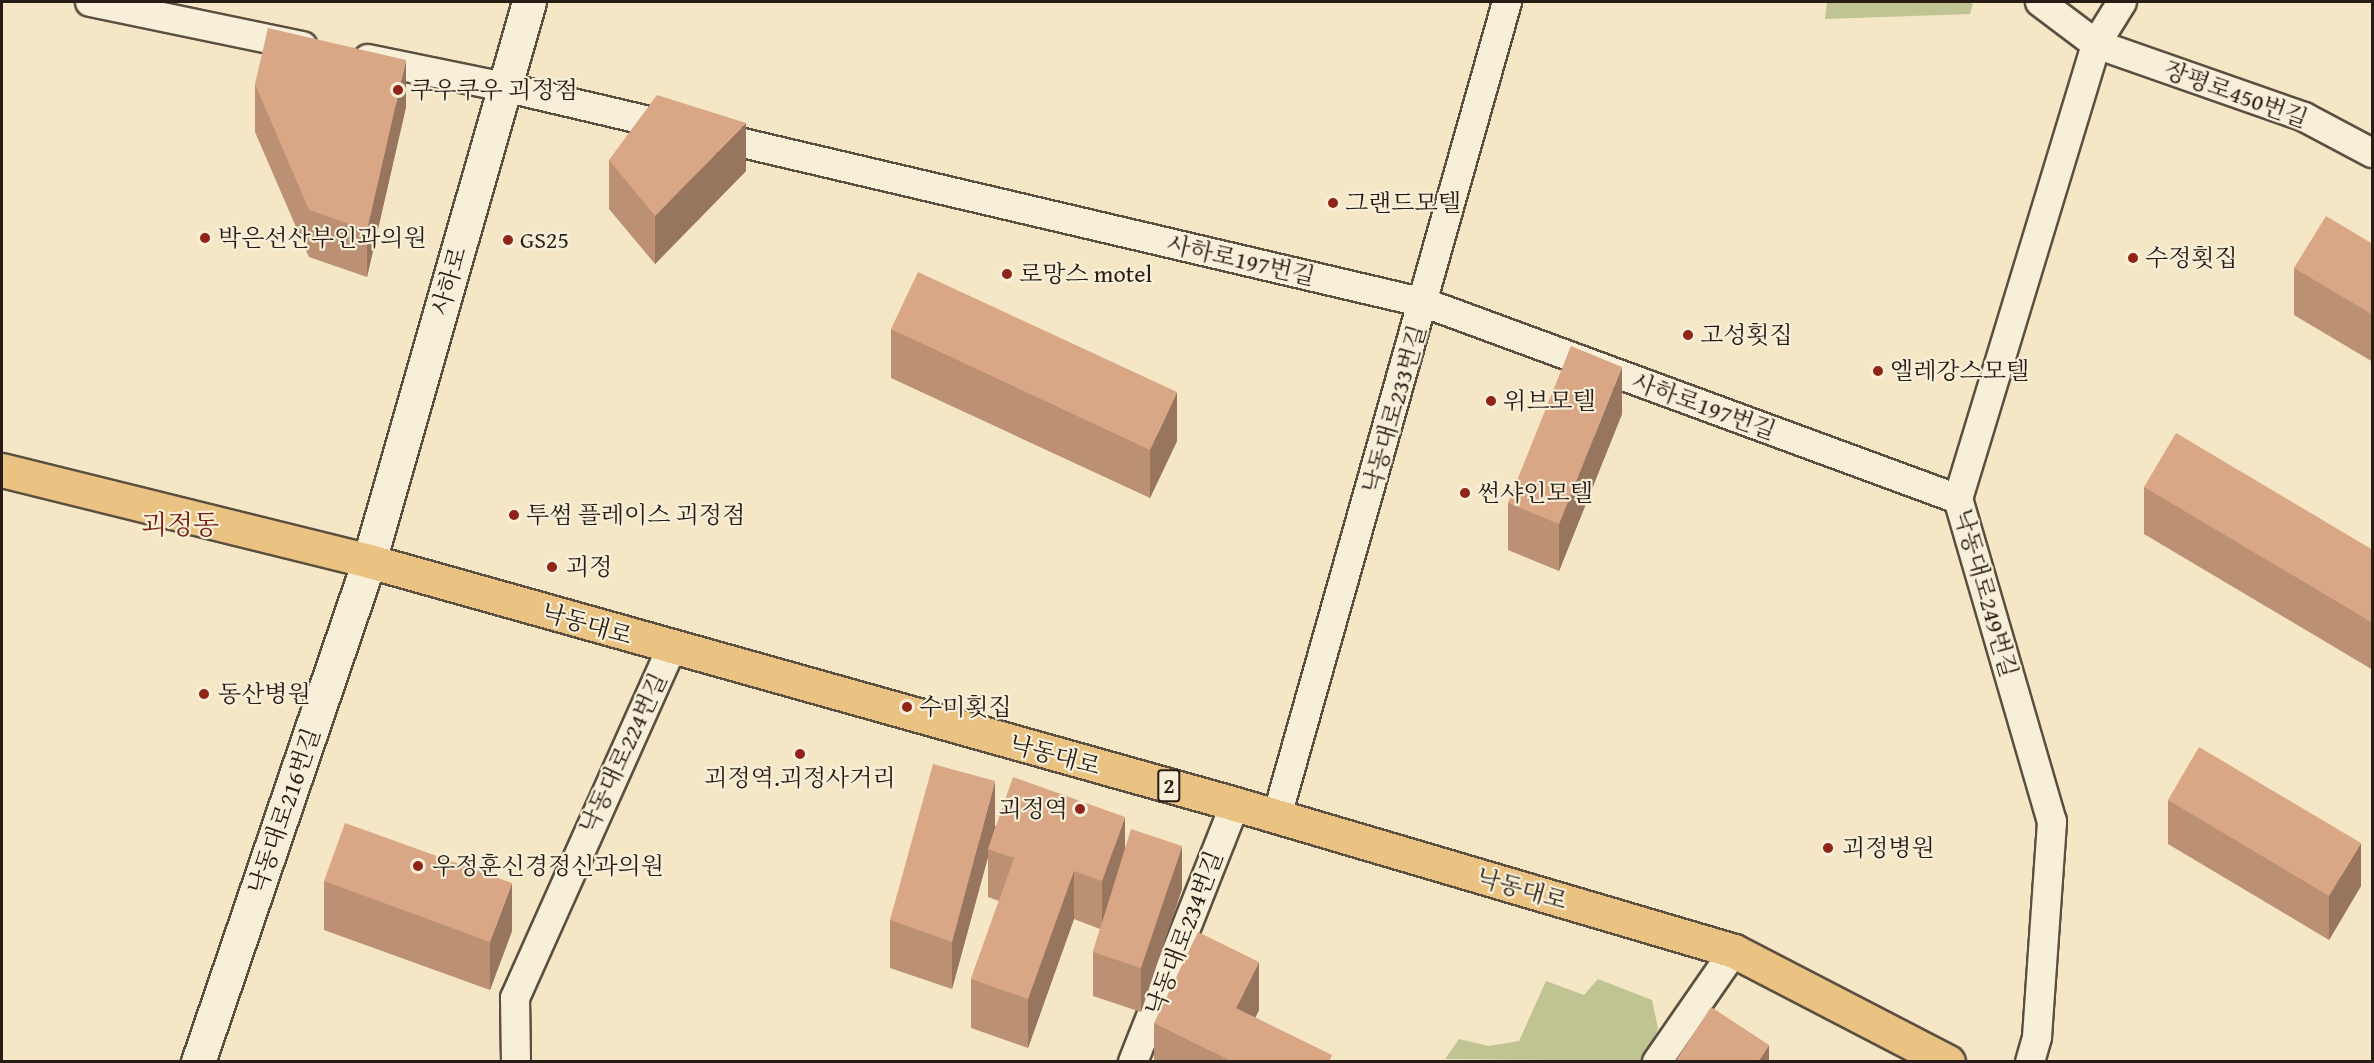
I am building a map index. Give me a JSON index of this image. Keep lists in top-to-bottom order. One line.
{"streets":{"main road":["낙동대로","2"],"street":["장평로450번길","사하로197번길","사하로","낙동대로233번길","낙동대로249번길","낙동대로224번길","낙동대로216번길","낙동대로234번길"]},"crossings":[["장평로450번길","낙동대로249번길"],["사하로197번길","사하로"],["사하로197번길","낙동대로233번길"],["사하로197번길","낙동대로249번길"],["사하로","낙동대로"],["사하로","낙동대로216번길"],["낙동대로233번길","낙동대로"],["낙동대로","낙동대로224번길"],["낙동대로","낙동대로216번길"],["낙동대로","낙동대로234번길"]],"districts":["괴정동"],"places":["쿠우쿠우 괴정점","그랜드모텔","박은선산부인과의원","GS25","수정횟집","로망스 motel","고성횟집","엘레강스모텔","위브모텔","썬샤인모텔","투썸 플레이스 괴정점","괴정","동산병원","수미횟집","괴정역.괴정사거리","괴정역","괴정병원","우정훈신경정신과의원"]}
